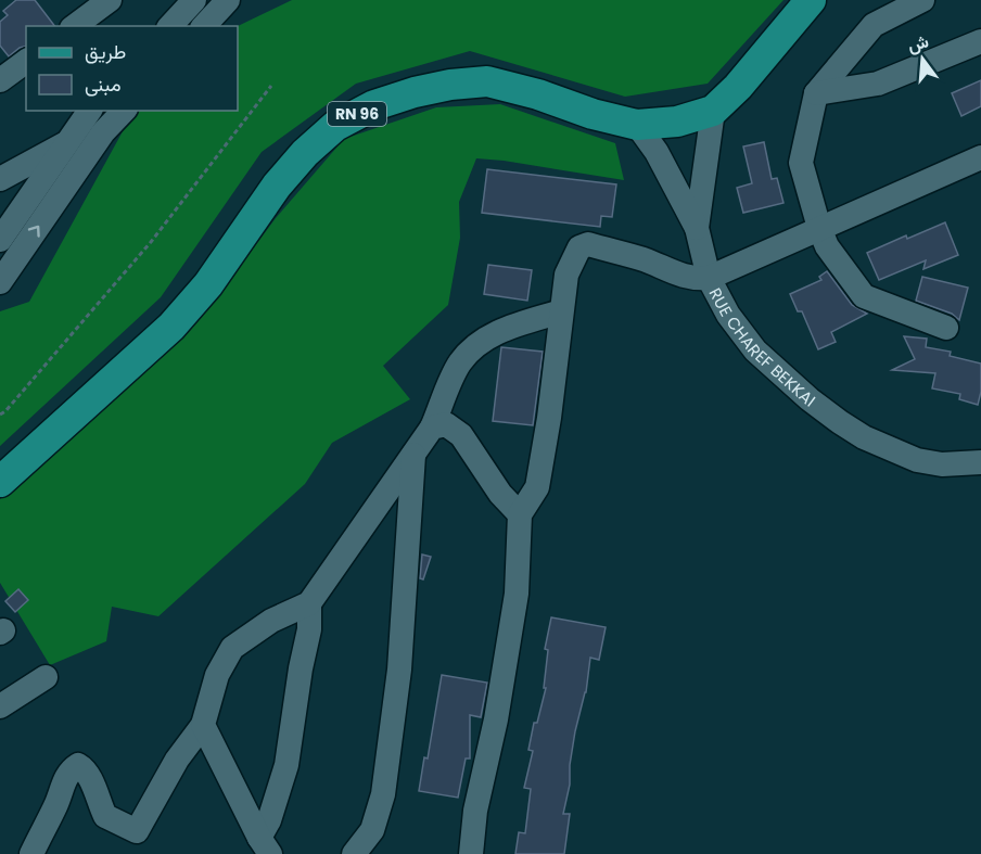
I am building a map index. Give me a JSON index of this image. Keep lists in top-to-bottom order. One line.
{"streets":{"main road":["RN 96"],"street":["RUE CHAREF BEKKAI"]},"crossings":[["RN 96","RUE CHAREF BEKKAI"]],"legend":["طريق","مبنى"],"north":"top"}
